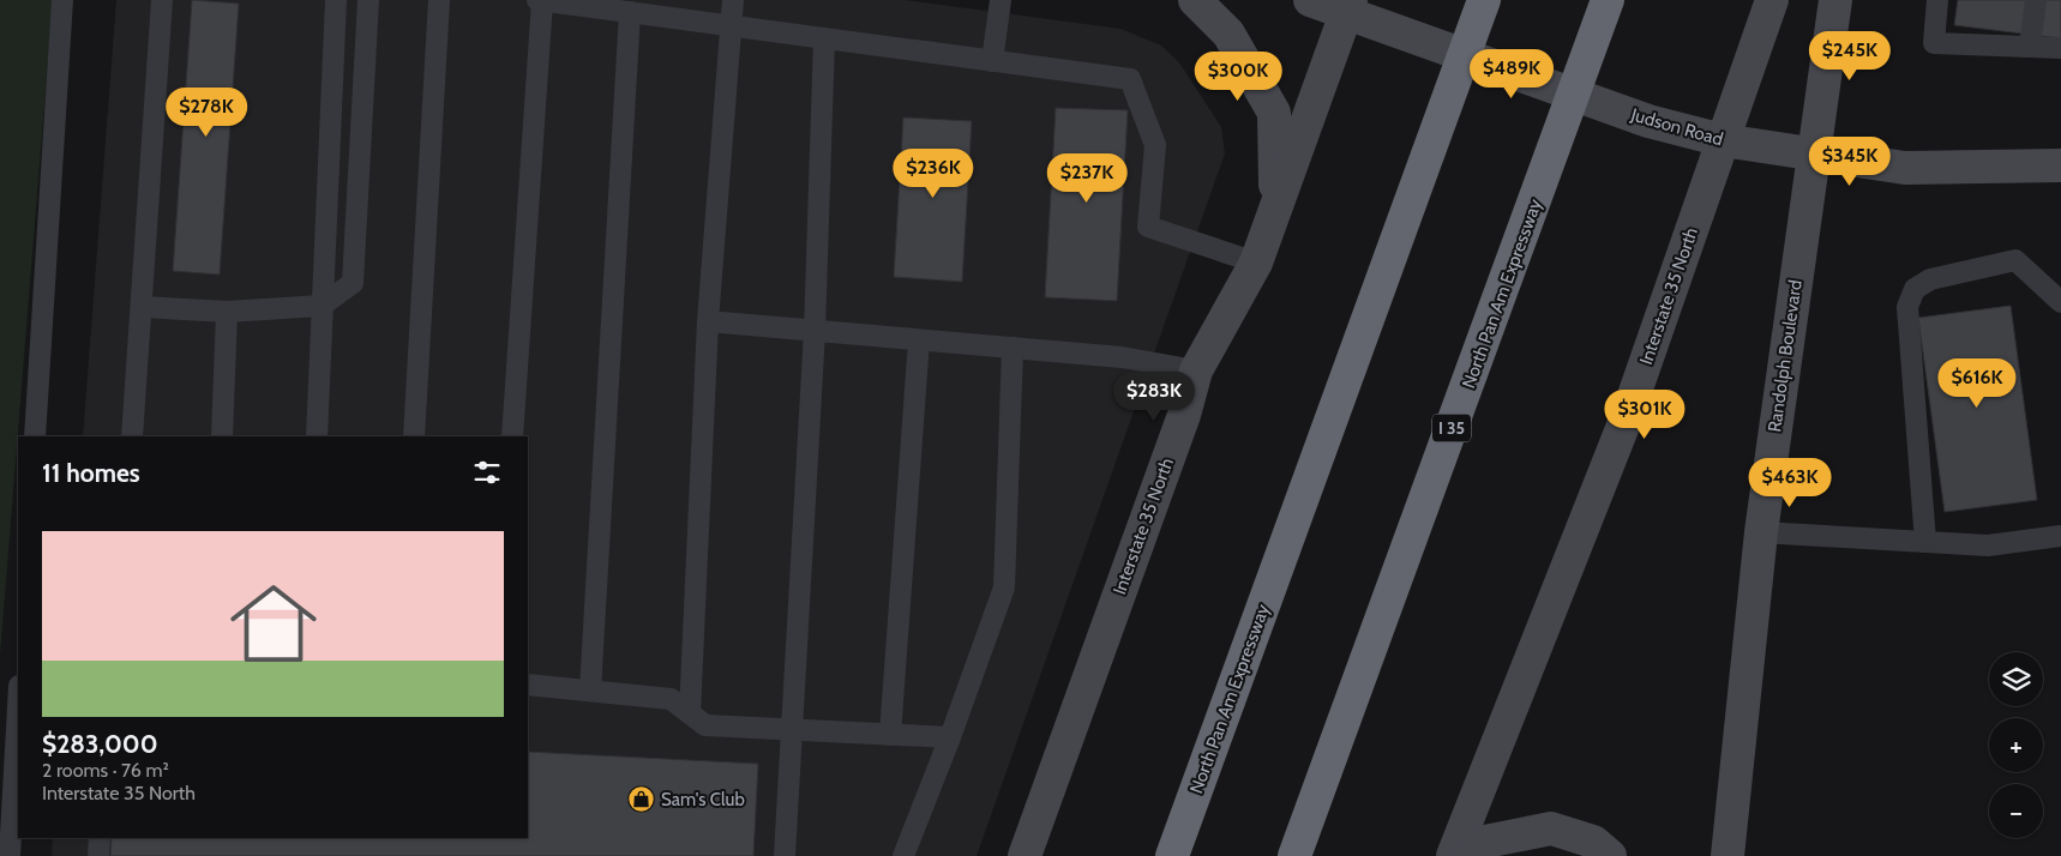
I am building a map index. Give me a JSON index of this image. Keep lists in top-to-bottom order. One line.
{"streets":{"highway":["North Pan Am Expressway","I 35"],"main road":["Judson Road","Interstate 35 North","Randolph Boulevard"]},"crossings":[["Judson Road","Interstate 35 North"],["Judson Road","Randolph Boulevard"]],"places":{"shop":["Sam's Club"]},"page":{"price":["$245K","$489K","$300K","$278K","$345K","$236K","$237K","$616K","$283K","$301K","$463K"],"heading":"11 homes","list":[{"name":"$283,000","note":"2 rooms · 76 m² · Interstate 35 North"}],"map_buttons":["+","−"]}}
